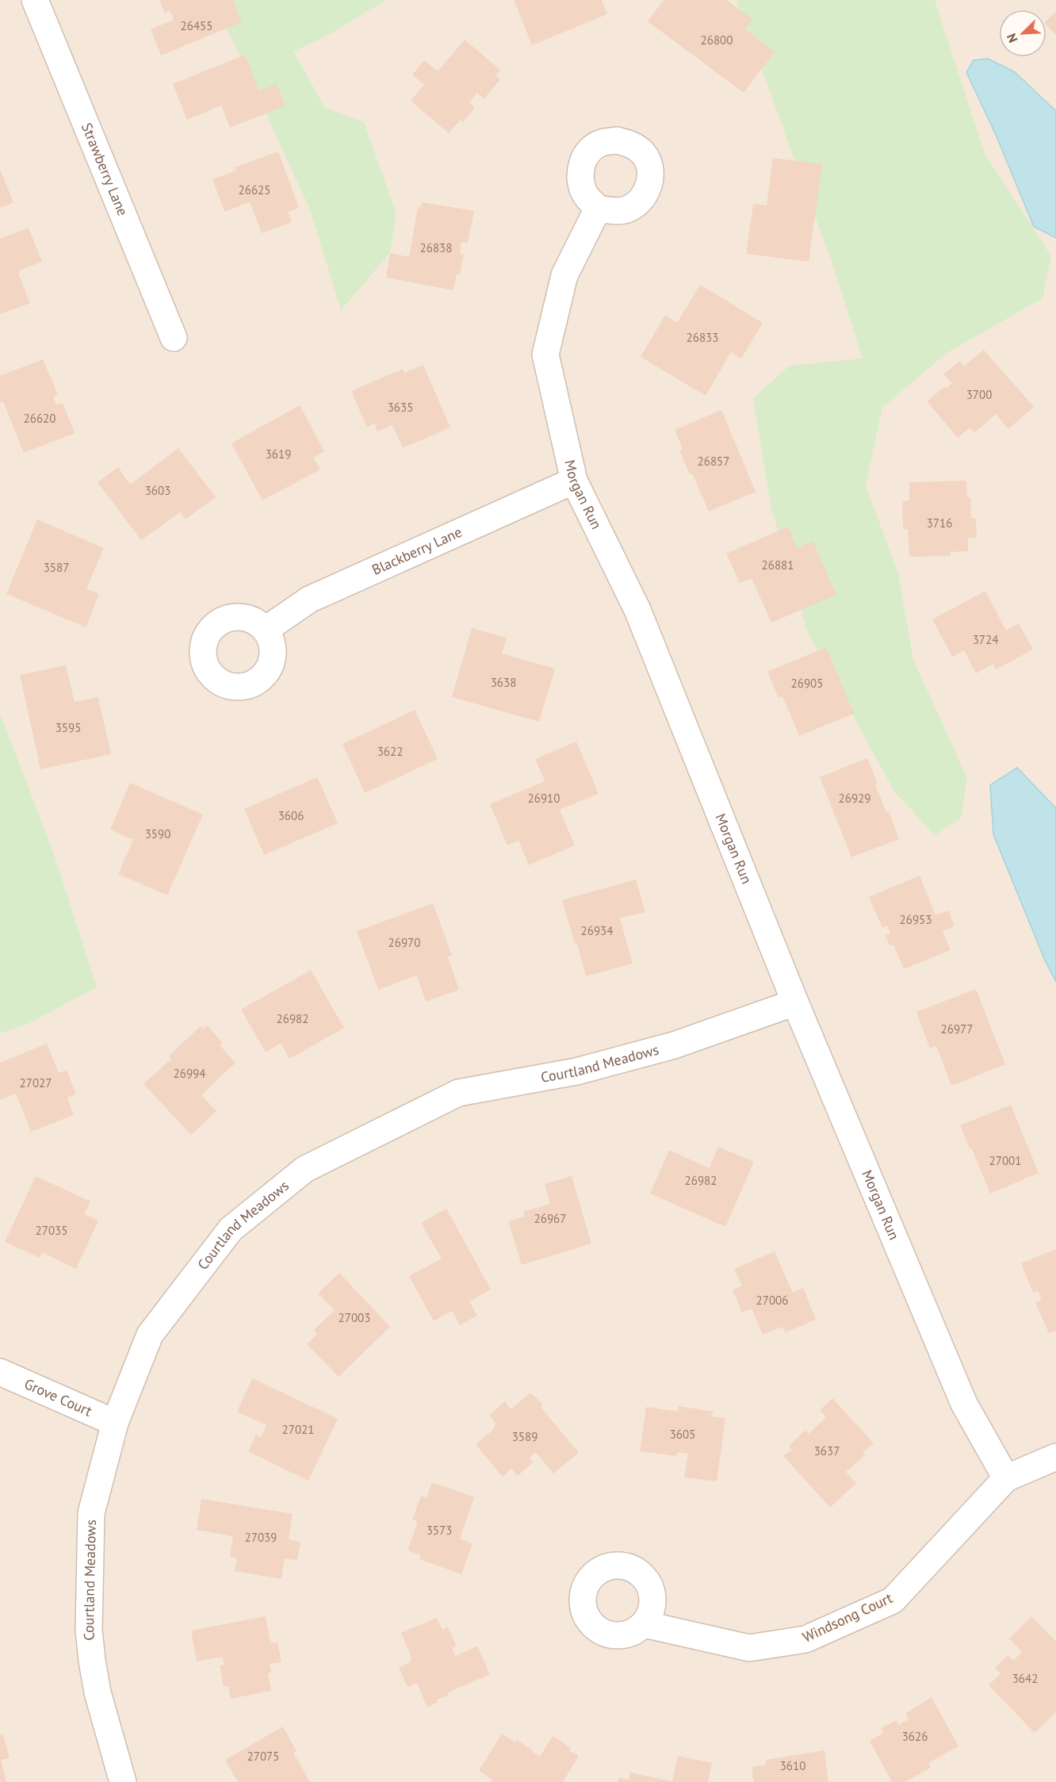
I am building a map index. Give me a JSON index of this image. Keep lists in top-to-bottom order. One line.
{"streets":{"street":["Strawberry Lane","Morgan Run","Blackberry Lane","Courtland Meadows","Grove Court","Windsong Court"]},"crossings":[["Morgan Run","Blackberry Lane"],["Morgan Run","Courtland Meadows"],["Morgan Run","Windsong Court"],["Courtland Meadows","Grove Court"]],"house_numbers":["26455","26800","26625","26838","26833","3700","3635","26620","3619","26857","3603","3716","26881","3587","3724","3638","26905","3595","3622","26910","26929","3606","3590","26953","26934","26970","26982","26977","26994","27027","27001","26982","26967","27035","27006","27003","27021","3605","3589","3637","3573","27039","3642","3626","27075","3610"],"north":"bottom left"}
